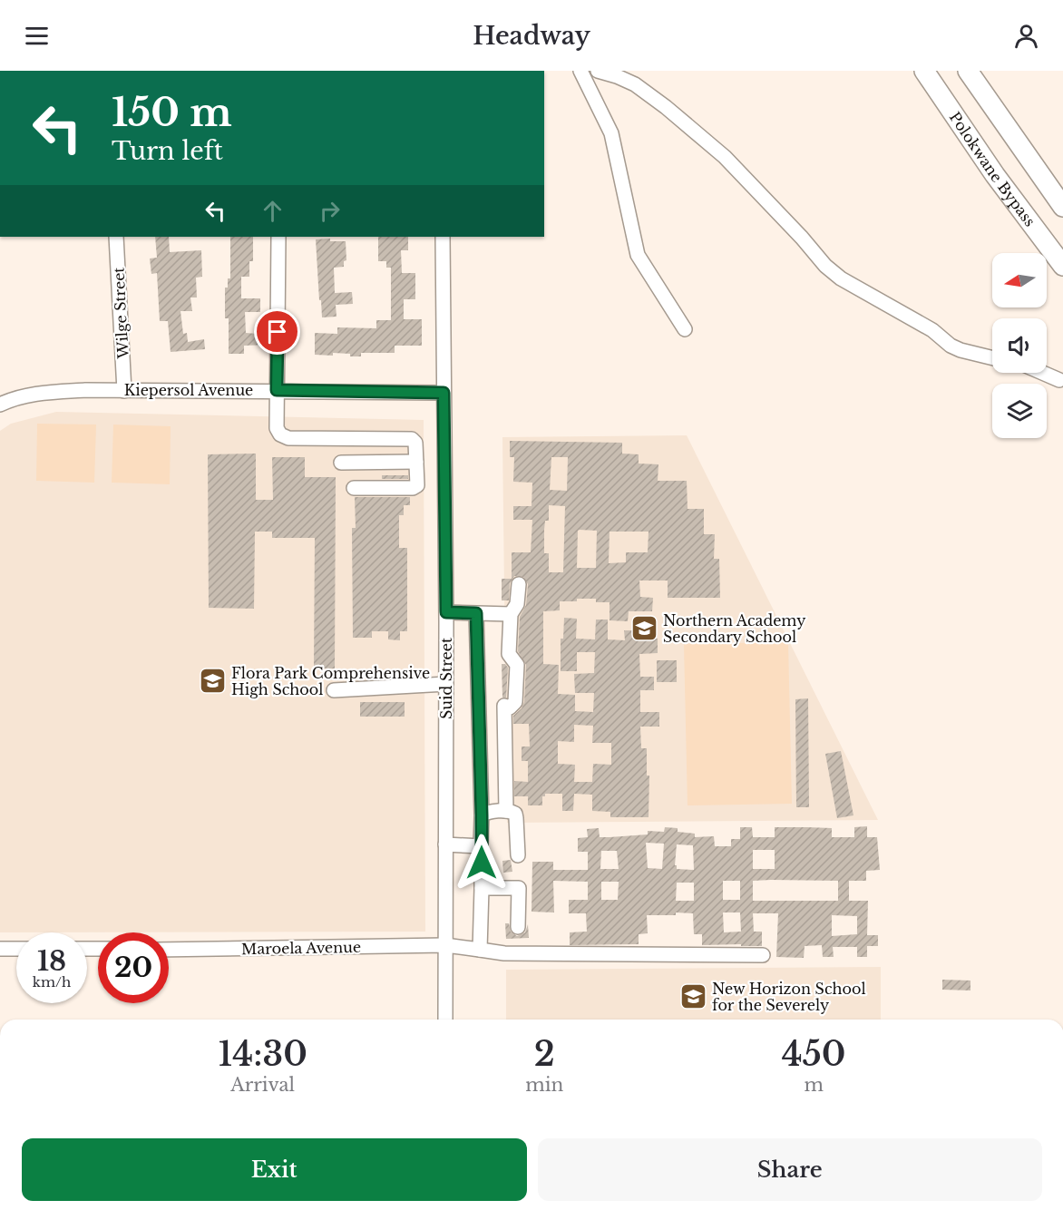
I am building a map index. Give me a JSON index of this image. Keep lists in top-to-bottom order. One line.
{"streets":{"highway":["Polokwane Bypass"],"street":["Wilge Street","Kiepersol Avenue","Suid Street","Maroela Avenue"]},"crossings":[["Wilge Street","Kiepersol Avenue"],["Kiepersol Avenue","Suid Street"],["Suid Street","Maroela Avenue"]],"places":{"school or university":["Northern Academy Secondary School","Flora Park Comprehensive High School","New Horizon School for the Severely"]},"north":"left","page":{"header":"Headway","turn":["150 m","Turn left"],"speed":"18 km/h","limit":"20","eta":["14:30","Arrival","2","min","450","m"],"buttons":["Exit","Share"]}}
